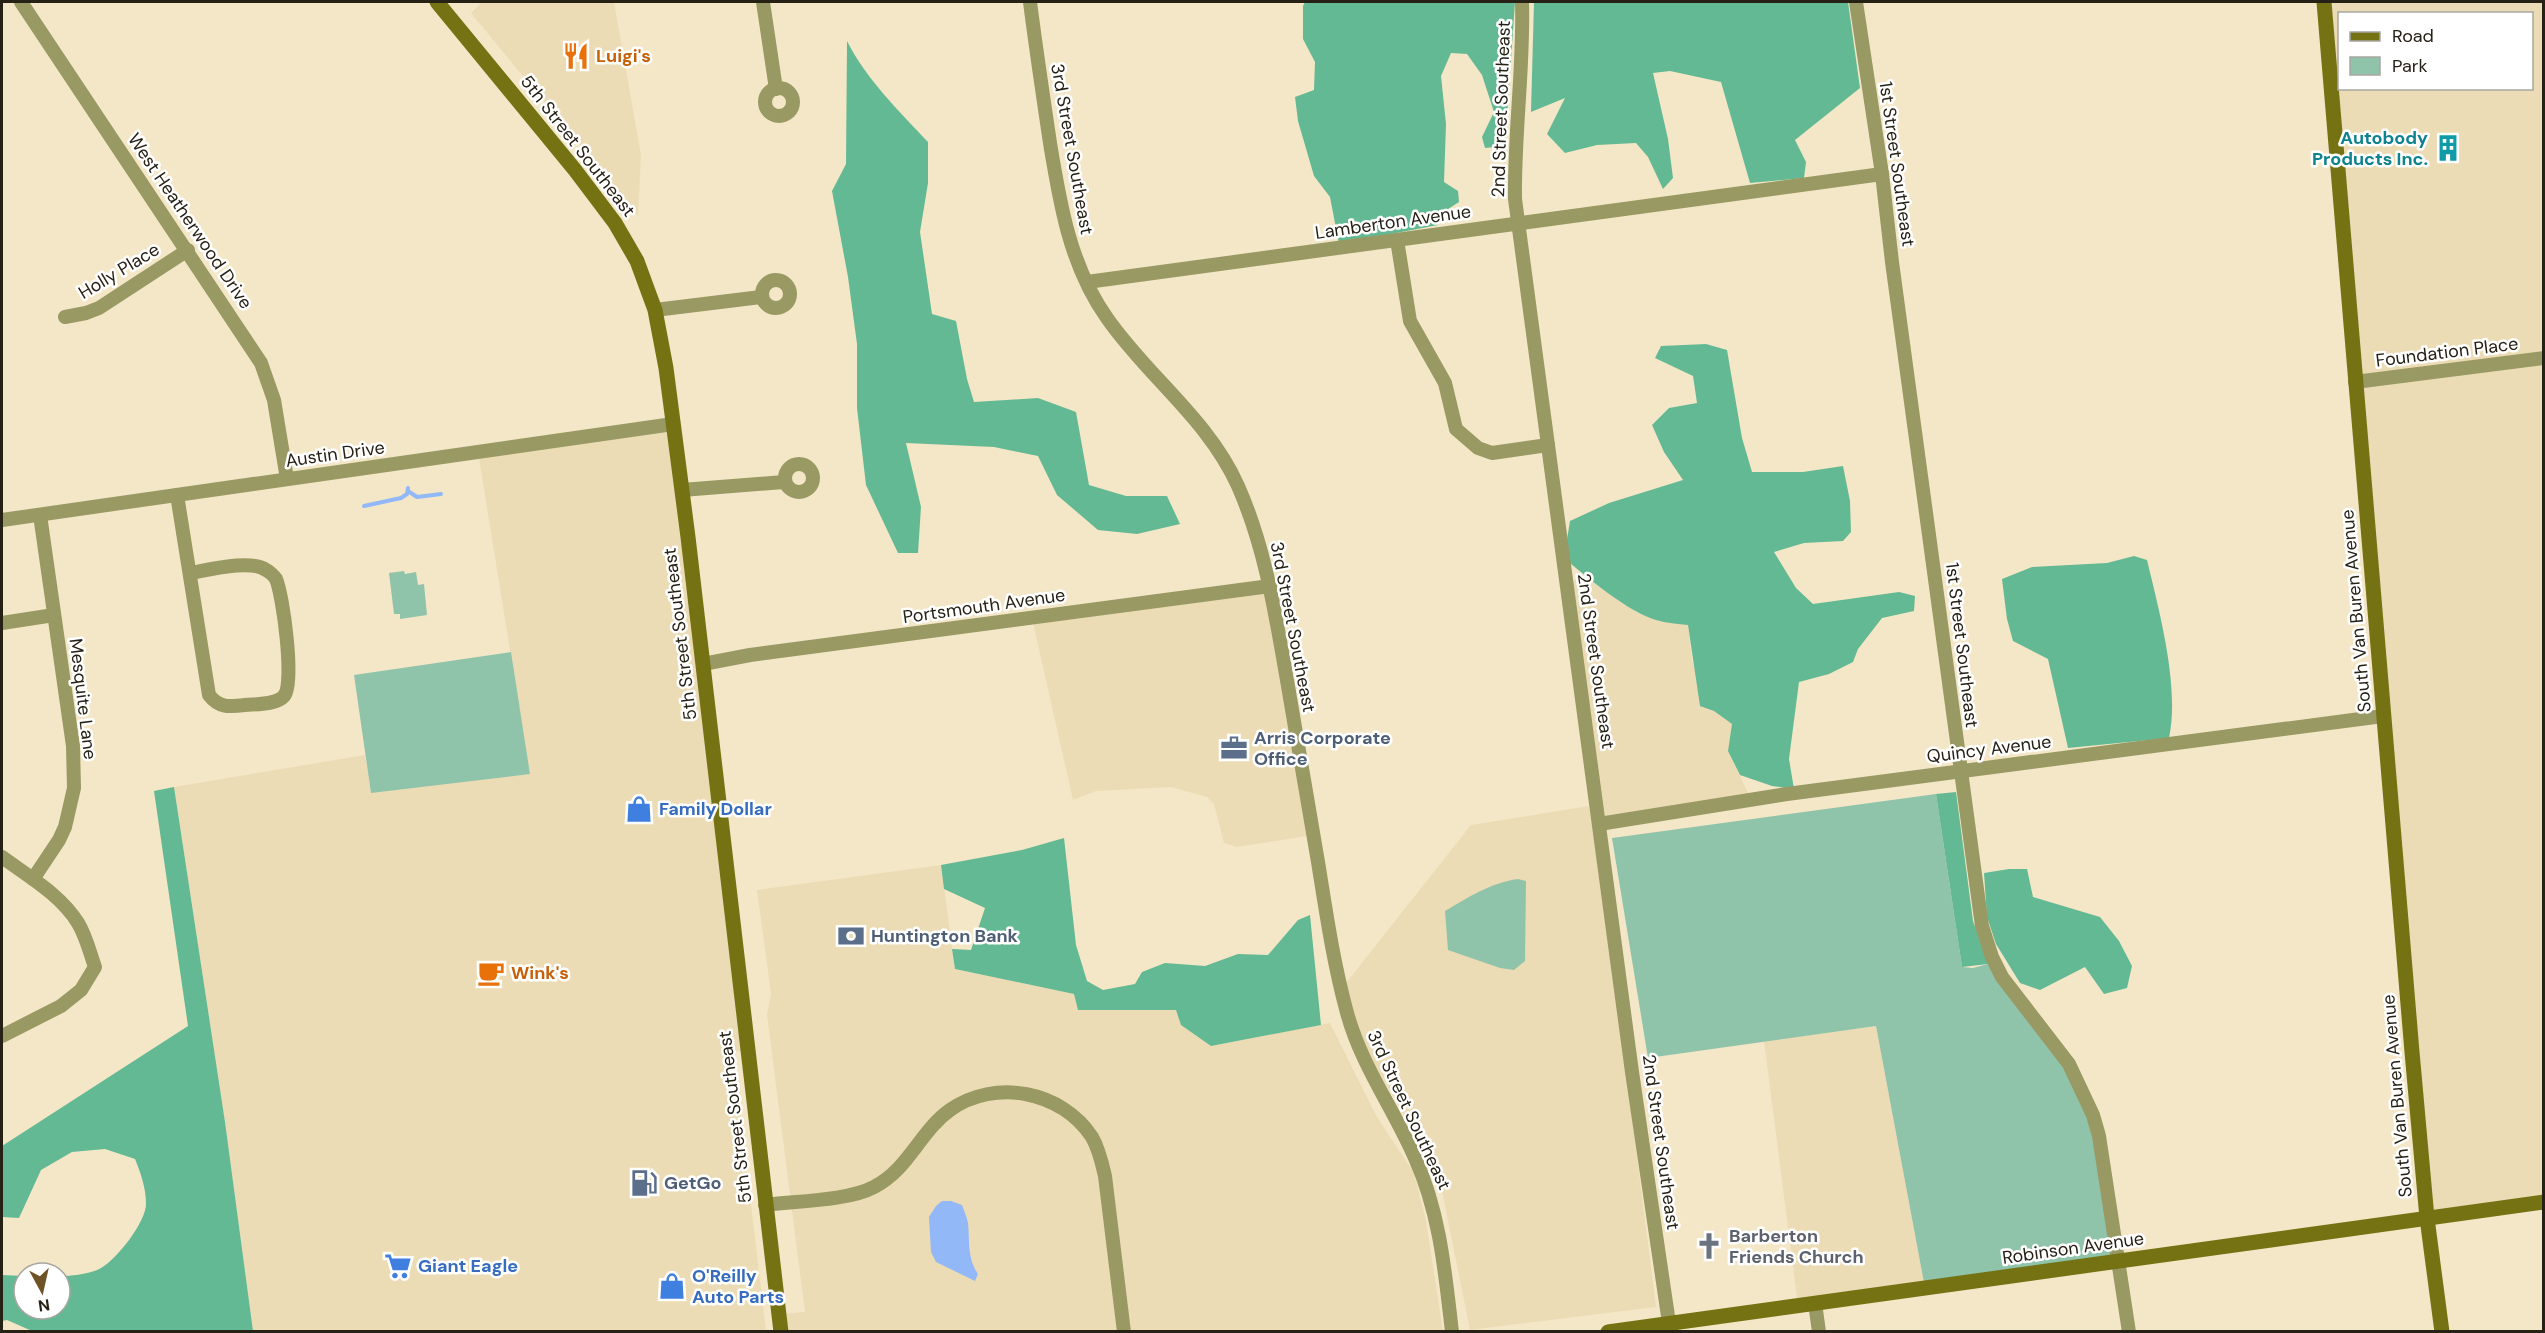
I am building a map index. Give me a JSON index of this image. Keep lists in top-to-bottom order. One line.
{"streets":{"main road":["5th Street Southeast","South Van Buren Avenue","Robinson Avenue"],"street":["2nd Street Southeast","3rd Street Southeast","1st Street Southeast","West Heatherwood Drive","Lamberton Avenue","Holly Place","Foundation Place","Austin Drive","Portsmouth Avenue","Mesquite Lane","Quincy Avenue"]},"crossings":[["2nd Street Southeast","Lamberton Avenue"],["2nd Street Southeast","Quincy Avenue"],["2nd Street Southeast","Robinson Avenue"],["5th Street Southeast","Austin Drive"],["5th Street Southeast","Portsmouth Avenue"],["3rd Street Southeast","Lamberton Avenue"],["3rd Street Southeast","Portsmouth Avenue"],["1st Street Southeast","Lamberton Avenue"],["1st Street Southeast","Quincy Avenue"],["1st Street Southeast","Robinson Avenue"],["West Heatherwood Drive","Holly Place"],["West Heatherwood Drive","Austin Drive"],["Foundation Place","South Van Buren Avenue"],["Austin Drive","Mesquite Lane"],["South Van Buren Avenue","Quincy Avenue"],["South Van Buren Avenue","Robinson Avenue"]],"places":{"restaurant":["Luigi's"],"building":["Autobody Products Inc."],"office":["Arris Corporate Office"],"shop":["Family Dollar","O'Reilly Auto Parts"],"bank":["Huntington Bank"],"cafe":["Wink's"],"fuel station":["GetGo"],"church":["Barberton Friends Church"],"supermarket":["Giant Eagle"]},"legend":["Road","Park"],"north":"bottom"}
